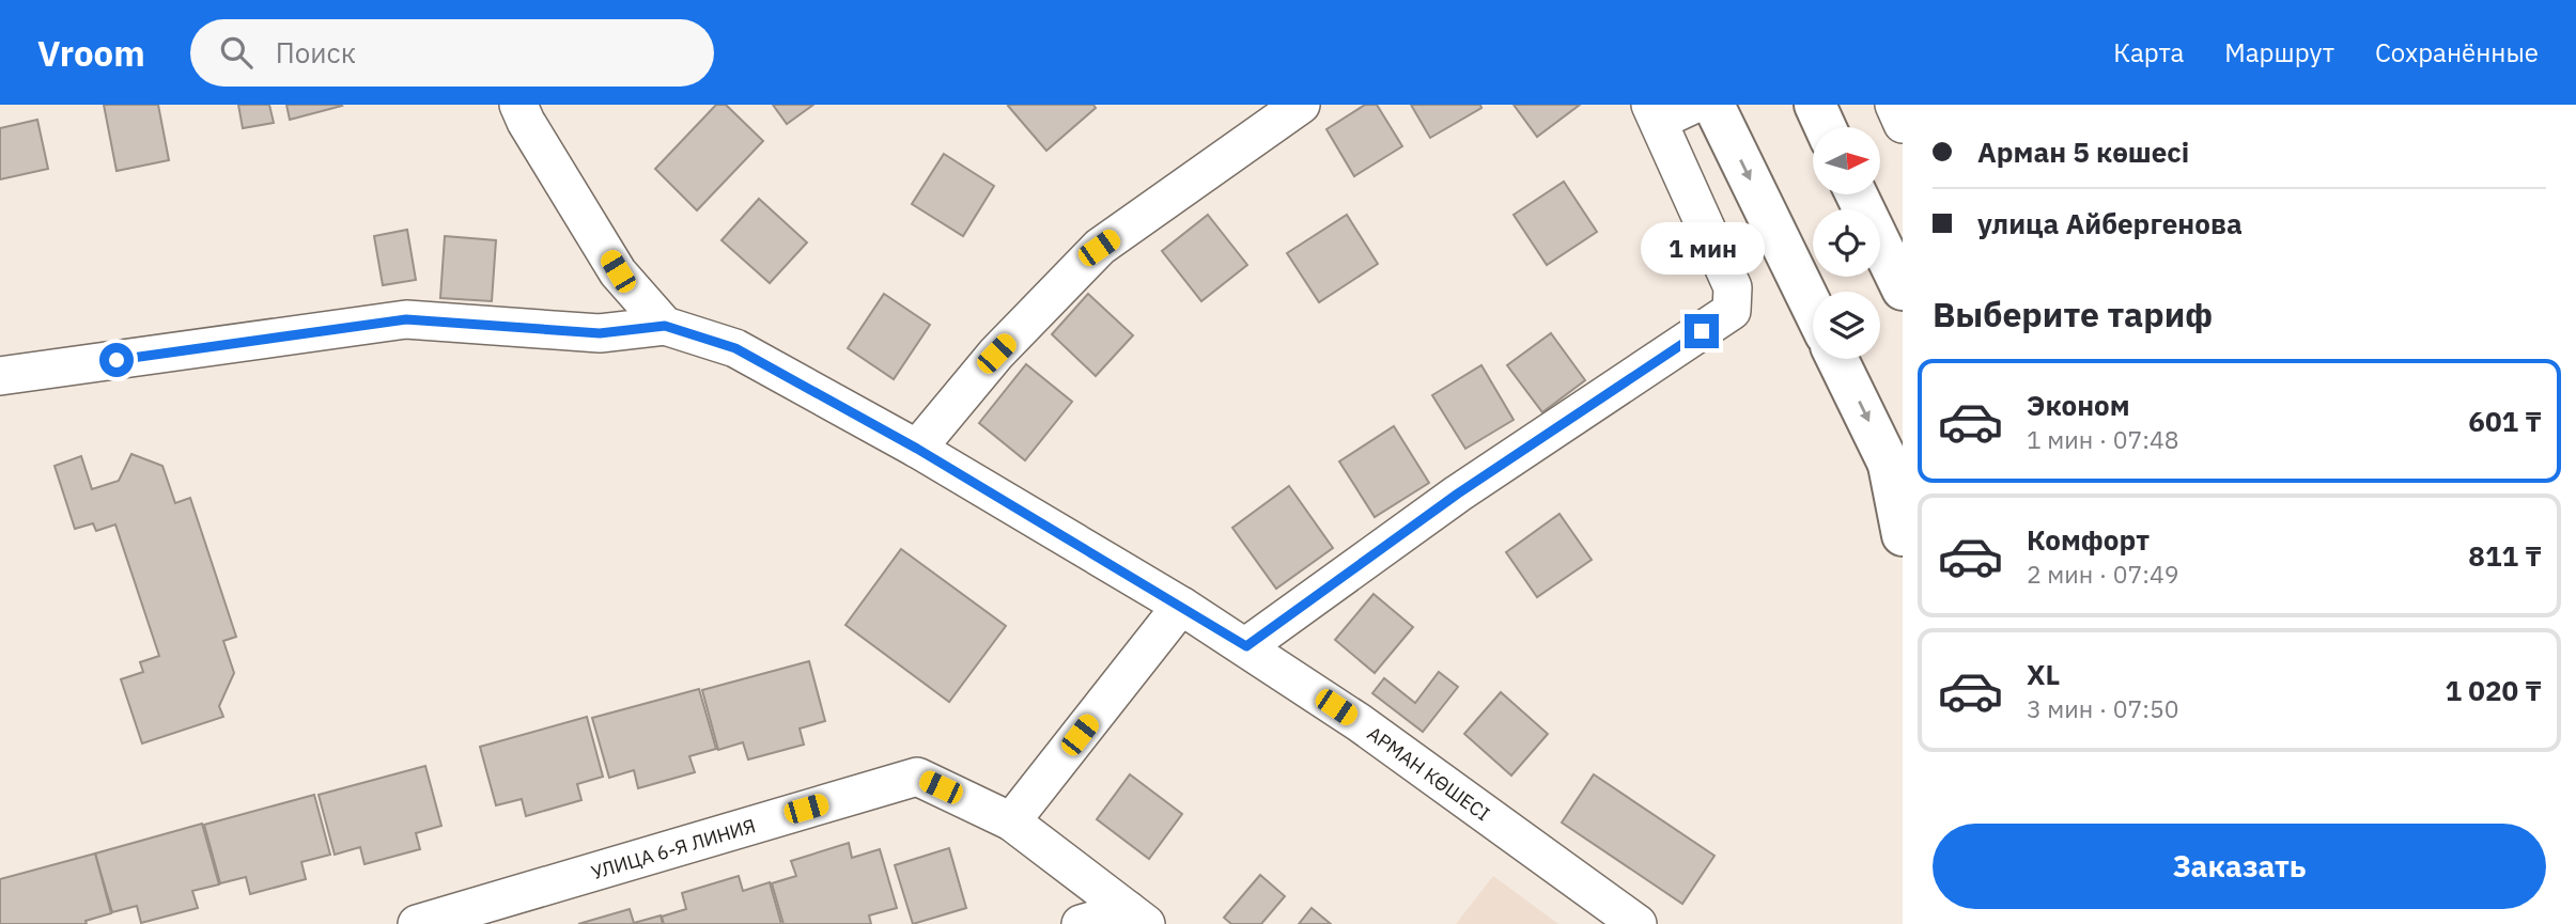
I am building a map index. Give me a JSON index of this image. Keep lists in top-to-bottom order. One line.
{"streets":{"street":["АРМАН КӨШЕСІ","УЛИЦА 6-Я ЛИНИЯ"]},"north":"right","page":{"header":"Vroom","search":"Поиск","nav":["Карта","Маршрут","Сохранённые"],"banner":["Арман 5 көшесі","улица Айбергенова"],"bubble":"1 мин","heading":"Выберите тариф","list":[{"name":"Эконом","note":"1 мин · 07:48","value":"601 ₸"},{"name":"Комфорт","note":"2 мин · 07:49","value":"811 ₸"},{"name":"XL","note":"3 мин · 07:50","value":"1 020 ₸"}],"buttons":"Заказать"}}
